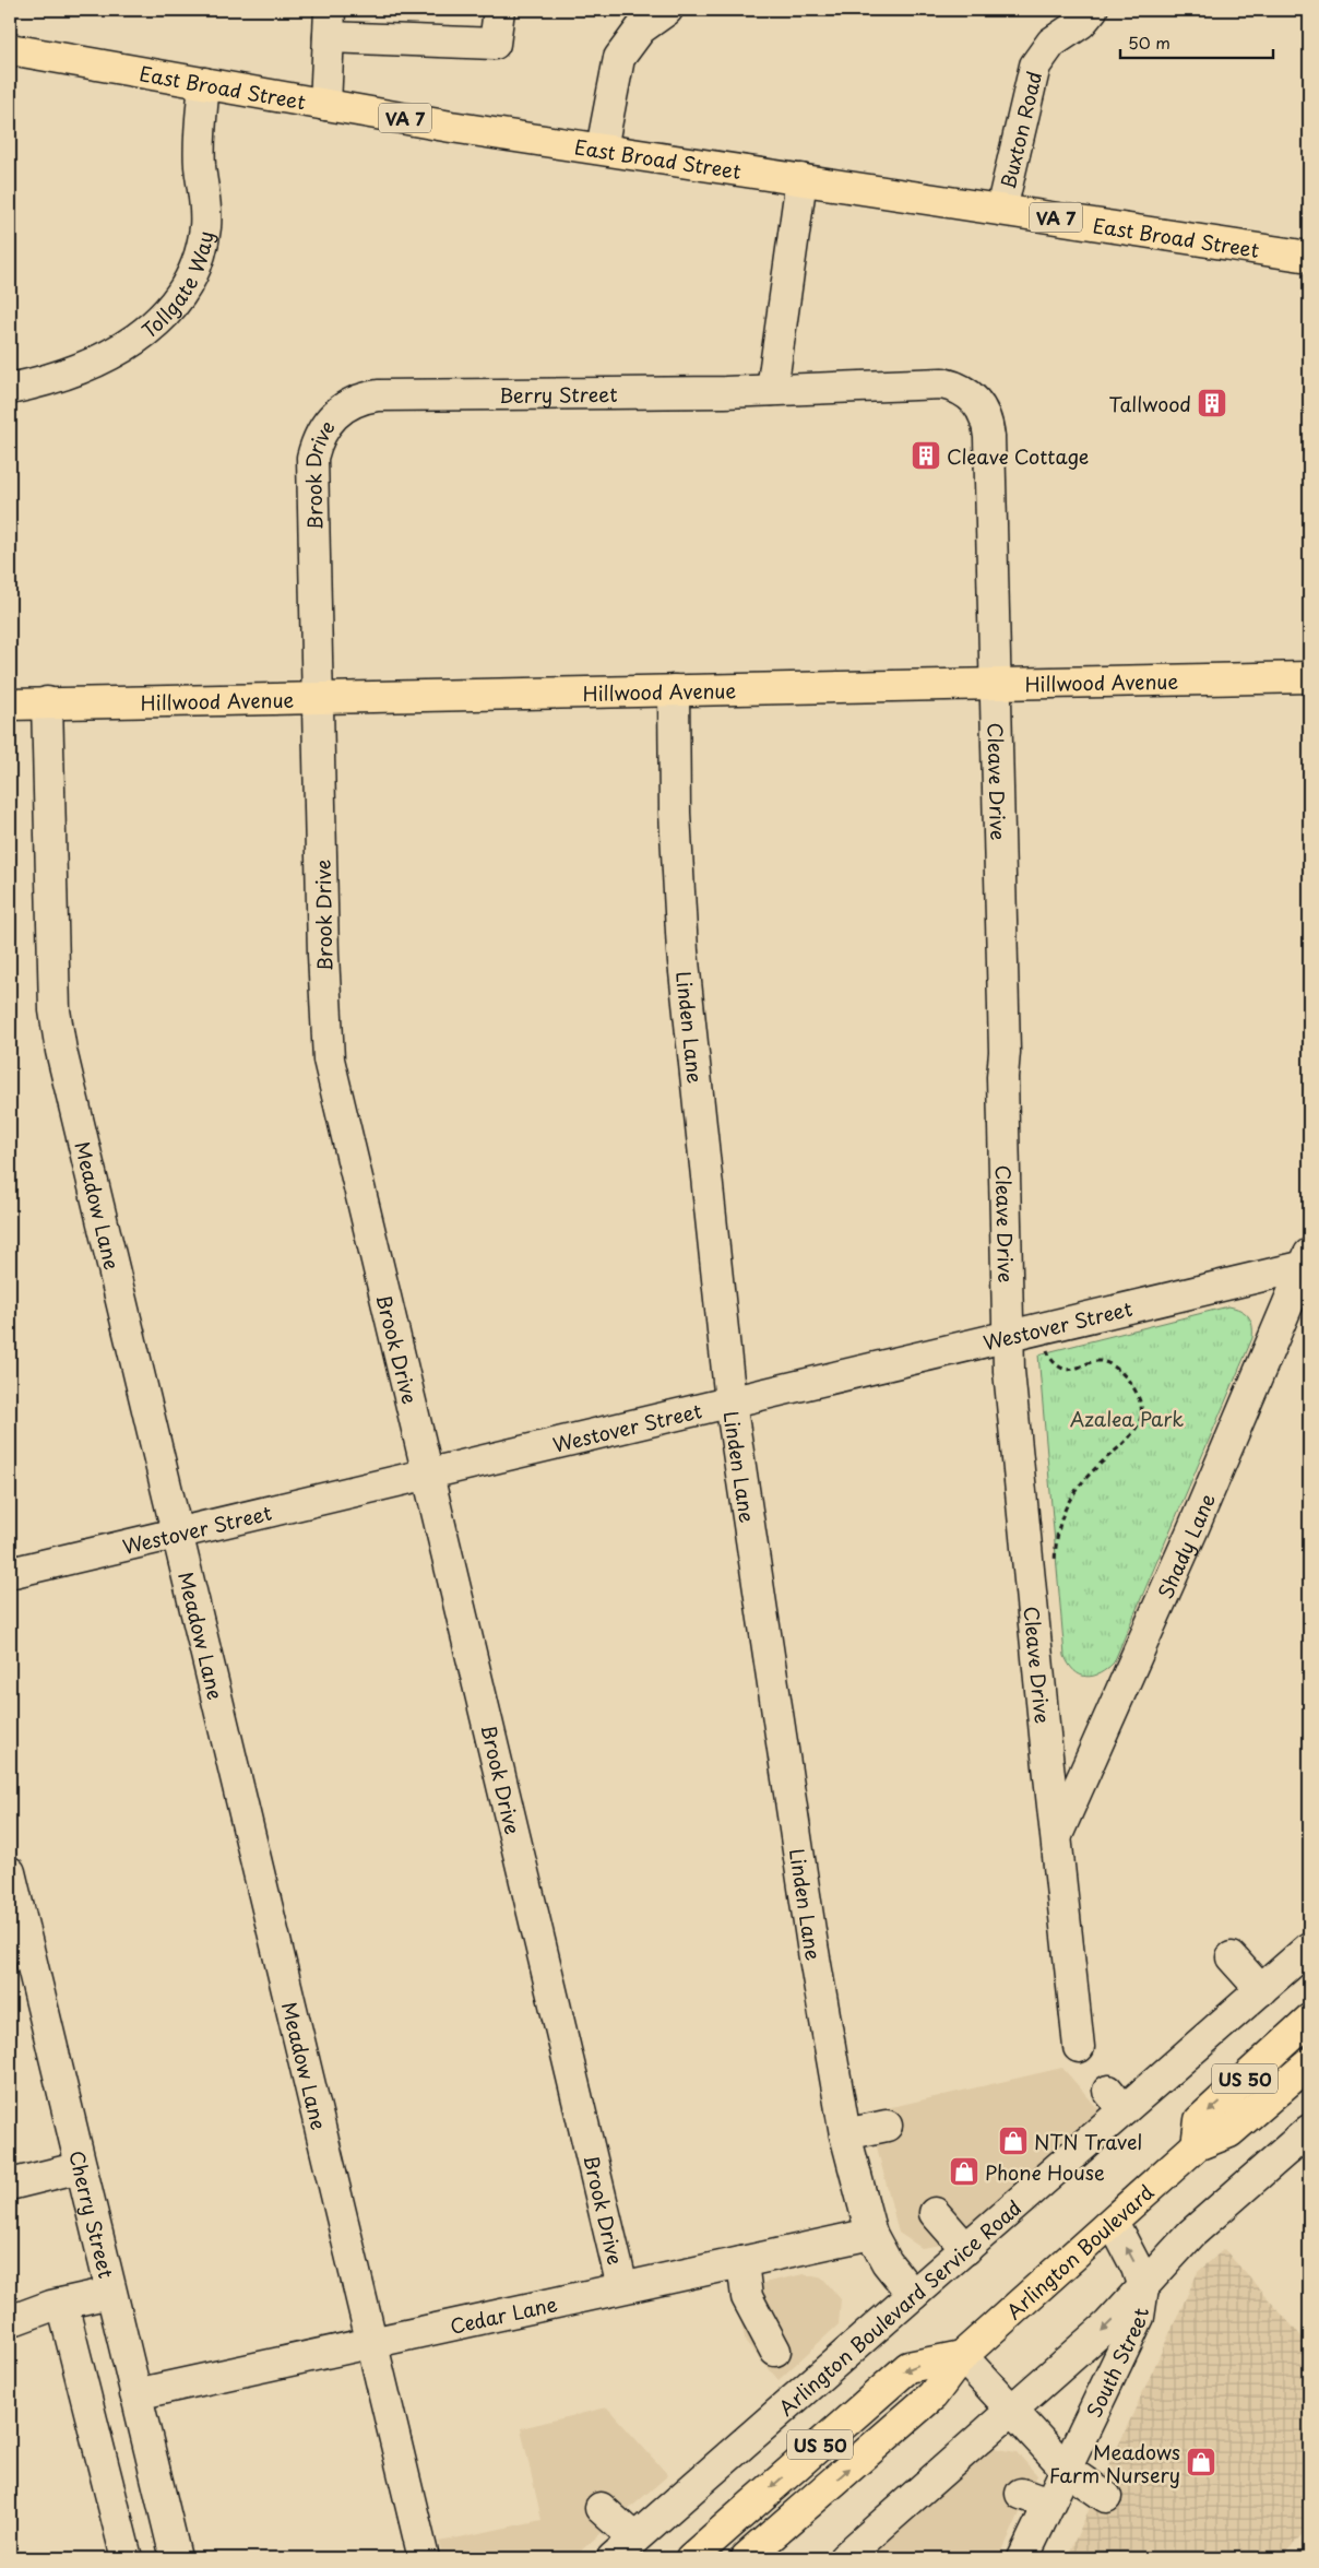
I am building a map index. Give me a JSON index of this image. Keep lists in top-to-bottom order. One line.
{"streets":{"main road":["East Broad Street","VA 7","Hillwood Avenue","US 50","Arlington Boulevard"],"street":["Buxton Road","Tollgate Way","Berry Street","Brook Drive","Cleave Drive","Linden Lane","Meadow Lane","Westover Street","Shady Lane","Cherry Street","Arlington Boulevard Service Road","Cedar Lane","South Street"]},"crossings":[["East Broad Street","Buxton Road"],["East Broad Street","Tollgate Way"],["Berry Street","Brook Drive"],["Berry Street","Cleave Drive"],["Brook Drive","Hillwood Avenue"],["Brook Drive","Westover Street"],["Brook Drive","Cedar Lane"],["Hillwood Avenue","Cleave Drive"],["Hillwood Avenue","Linden Lane"],["Hillwood Avenue","Meadow Lane"],["Cleave Drive","Westover Street"],["Cleave Drive","Shady Lane"],["Linden Lane","Westover Street"],["Linden Lane","Arlington Boulevard Service Road"],["Linden Lane","Cedar Lane"],["Meadow Lane","Westover Street"],["Meadow Lane","Cedar Lane"],["Westover Street","Shady Lane"],["US 50","Arlington Boulevard"],["Cherry Street","Cedar Lane"],["Arlington Boulevard","South Street"]],"parks":["Azalea Park"],"places":{"building":["Tallwood","Cleave Cottage"],"shop":["NTN Travel","Phone House","Meadows Farm Nursery"]},"scale_bar":"50 m"}
